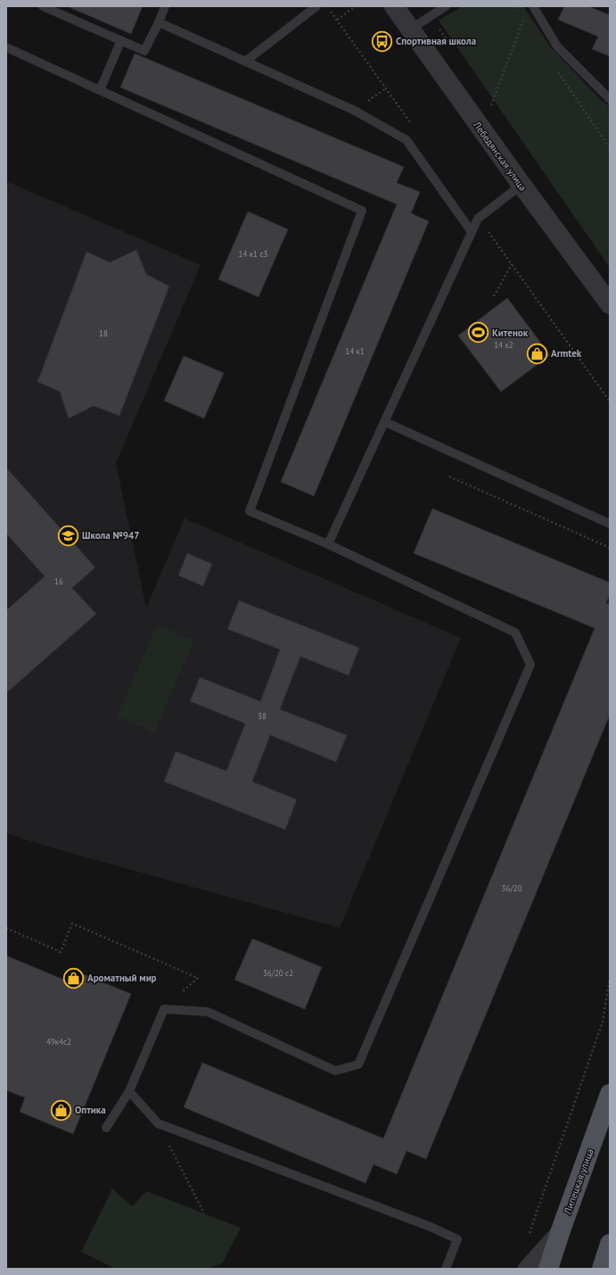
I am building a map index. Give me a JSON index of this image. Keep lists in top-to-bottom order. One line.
{"streets":{"main road":["Липецкая улица"],"street":["Лебедянская улица"]},"places":{"bus stop":["Спортивная школа"],"sports":["Китенок"],"shop":["Armtek","Ароматный мир","Оптика"],"school or university":["Школа №947"]},"house_numbers":["14 к1 с3","18","14 к2","14 к1","16","38","36/20","36/20 с2","49к4с2"]}
